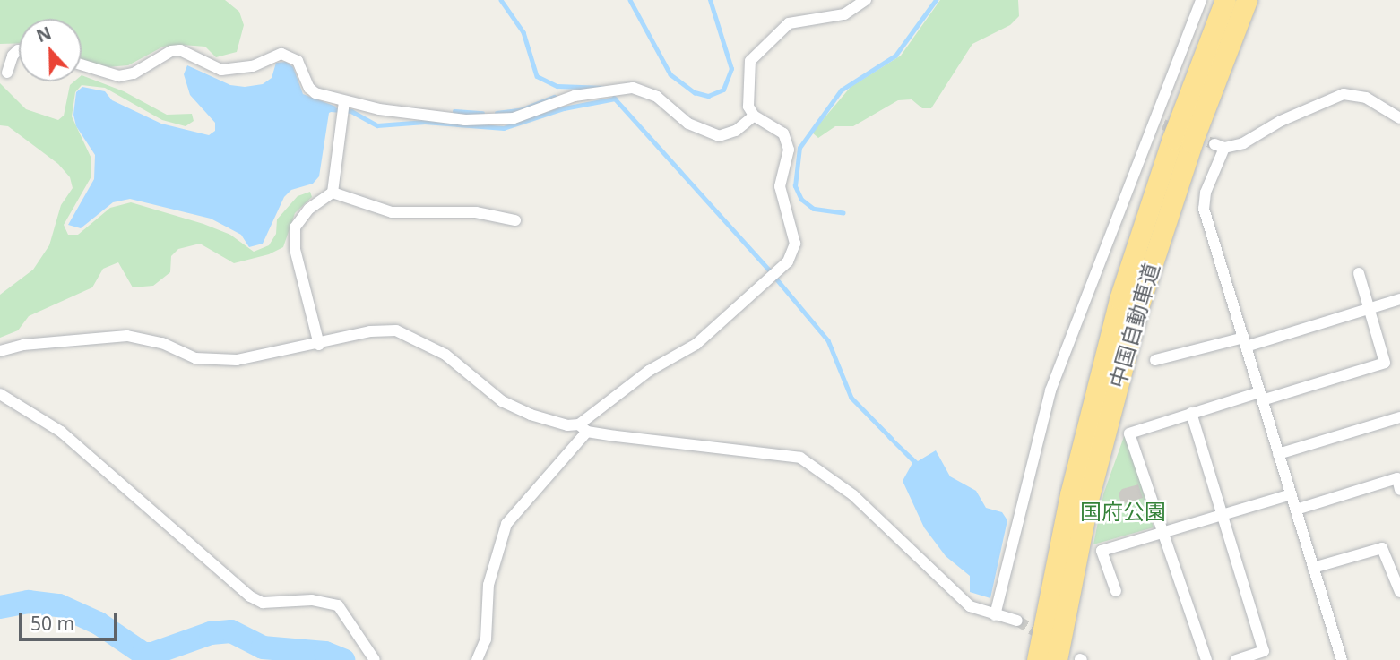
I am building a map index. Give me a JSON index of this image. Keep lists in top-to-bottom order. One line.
{"streets":{"highway":["中国自動車道"]},"parks":["国府公園"],"scale_bar":"50 m","north":"top"}
